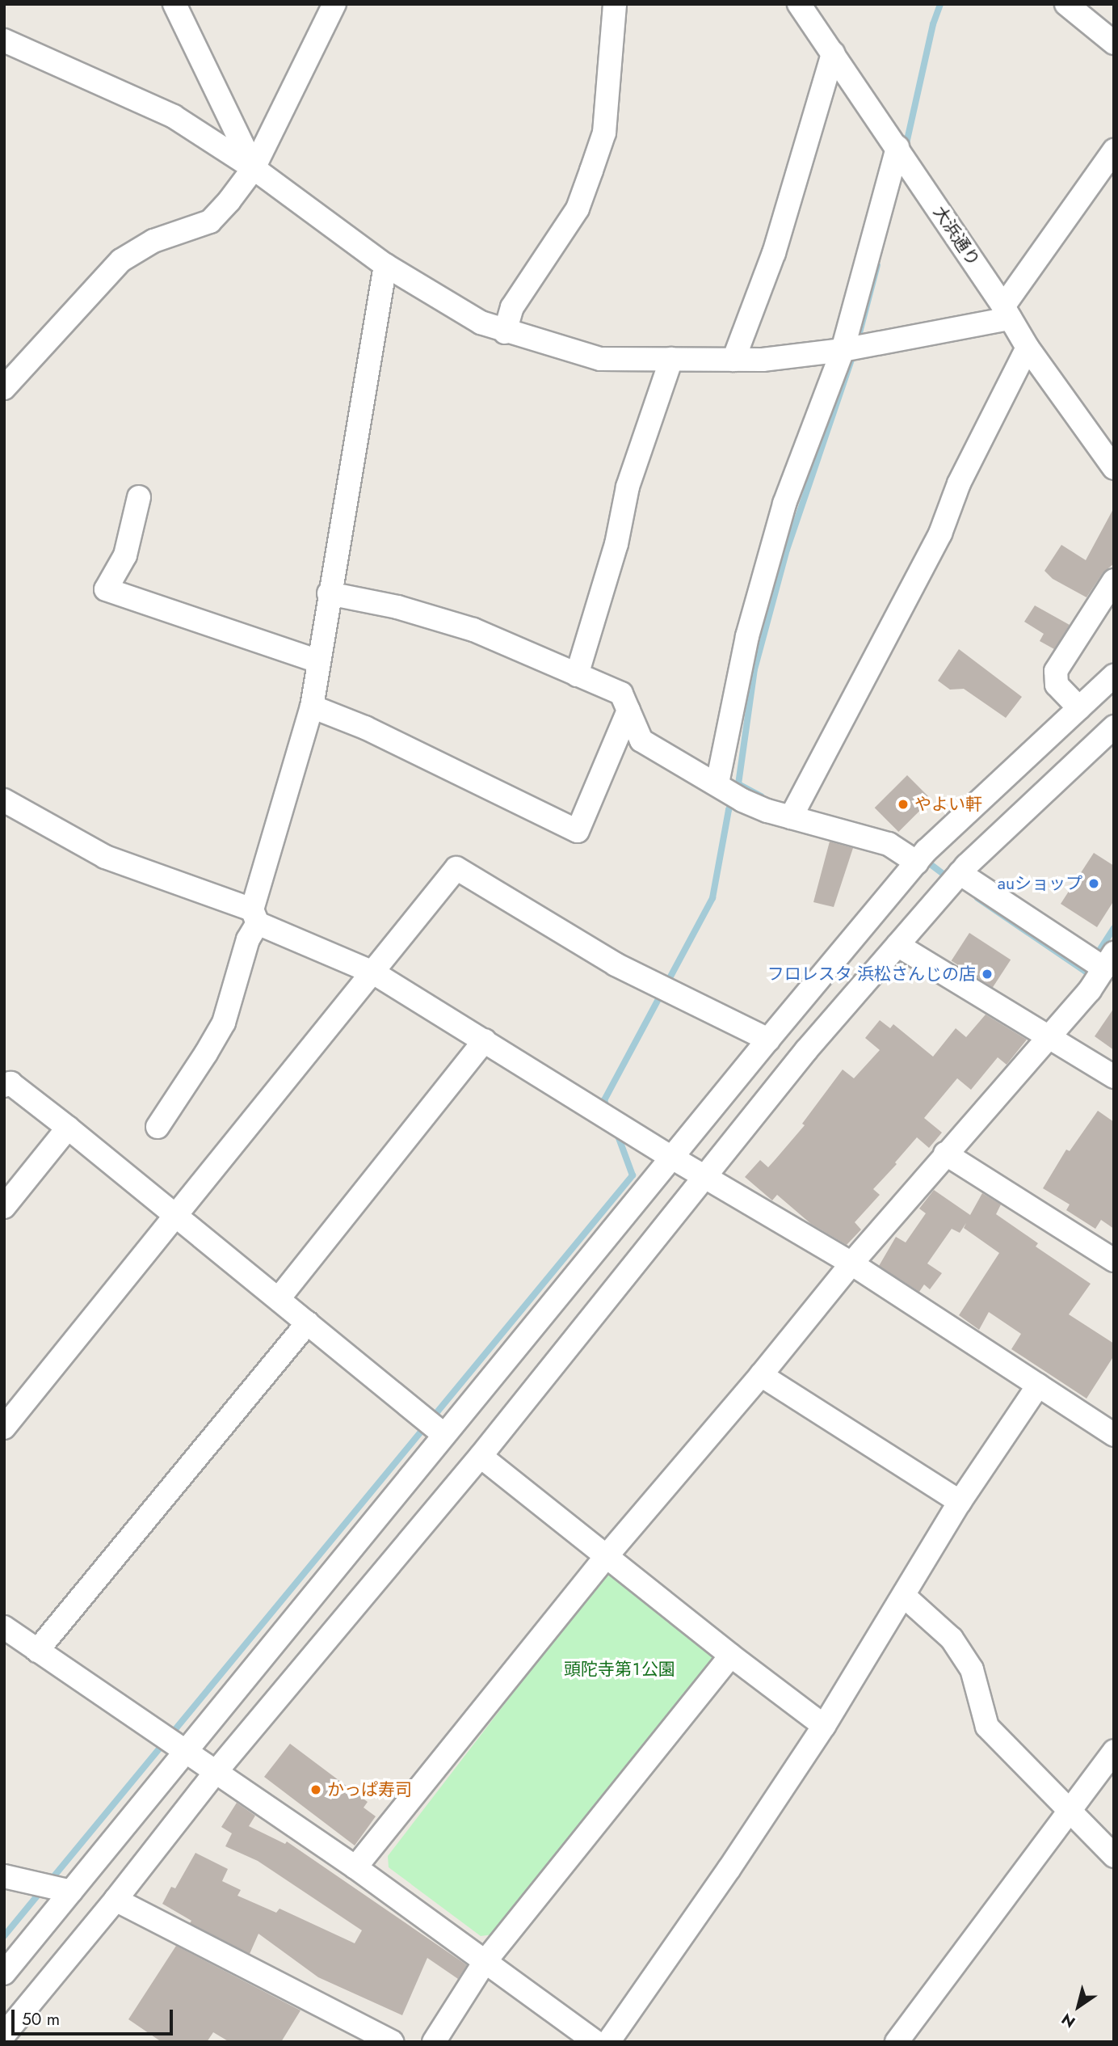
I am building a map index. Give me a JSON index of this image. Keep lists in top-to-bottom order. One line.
{"streets":{"street":["大浜通り"]},"parks":["頭陀寺第１公園"],"places":["やよい軒","auショップ","フロレスタ 浜松さんじの店","かっぱ寿司"],"scale_bar":"50 m","north":"bottom left"}
